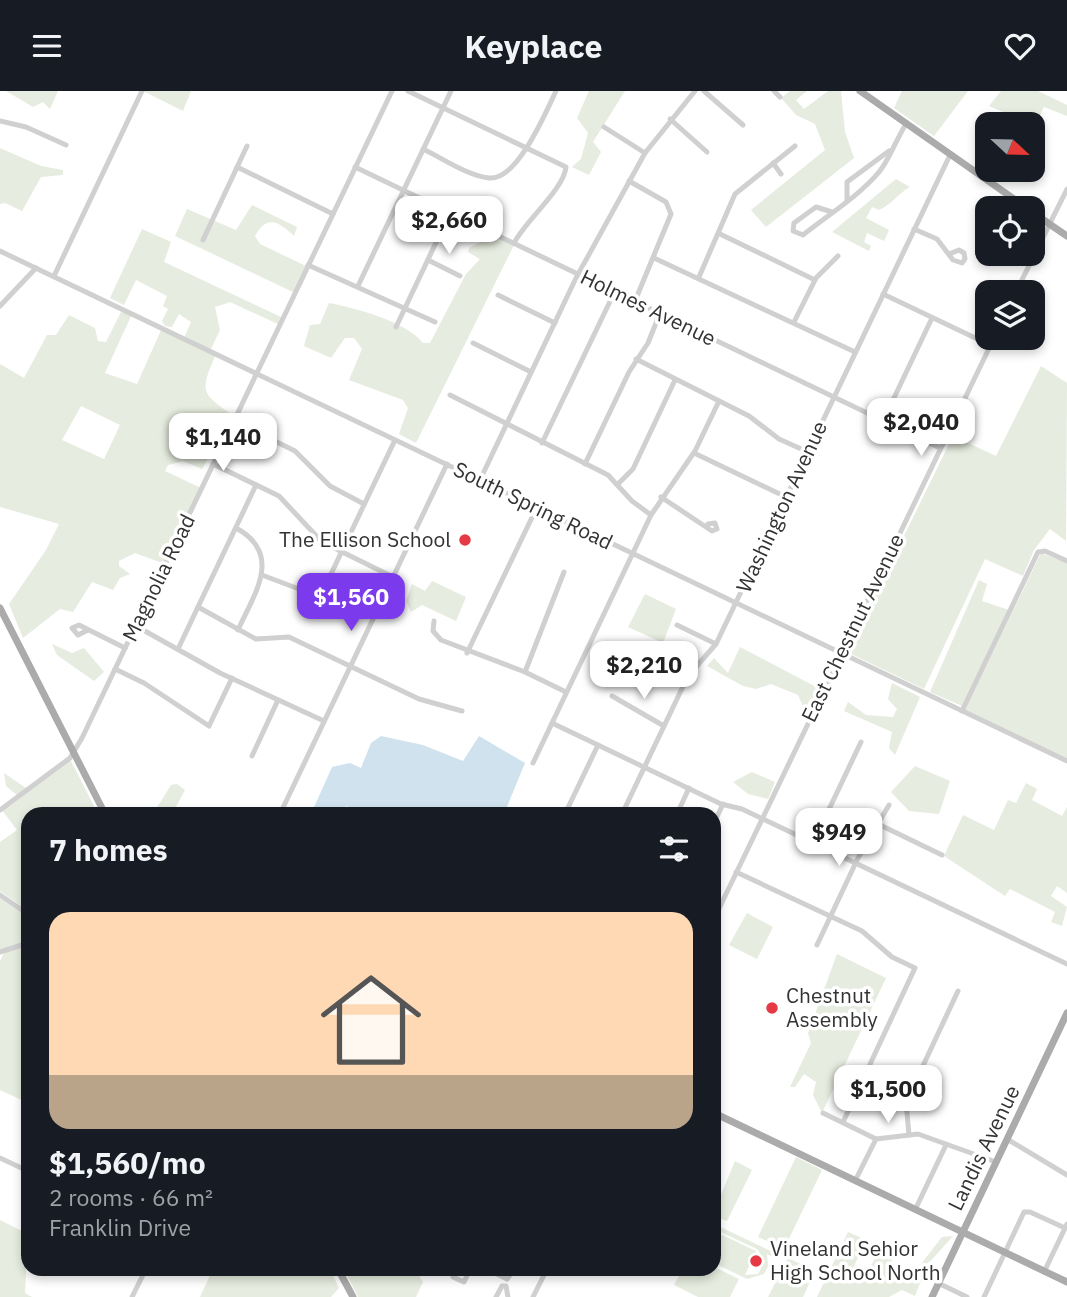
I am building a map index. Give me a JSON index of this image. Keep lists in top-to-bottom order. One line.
{"streets":{"main road":["Landis Avenue"],"street":["Holmes Avenue","South Spring Road","Washington Avenue","Magnolia Road","East Chestnut Avenue"]},"crossings":[["Holmes Avenue","Washington Avenue"],["Holmes Avenue","Magnolia Road"],["Holmes Avenue","East Chestnut Avenue"],["South Spring Road","Washington Avenue"],["South Spring Road","Magnolia Road"],["South Spring Road","East Chestnut Avenue"]],"places":["The Ellison School","Chestnut Assembly","Vineland Sehior High School North"],"north":"right","page":{"header":"Keyplace","price":["$2,660","$2,040","$1,140","$1,560","$2,210","$949","$1,500"],"heading":"7 homes","list":[{"name":"$1,560/mo","note":"2 rooms · 66 m² · Franklin Drive"}]}}
